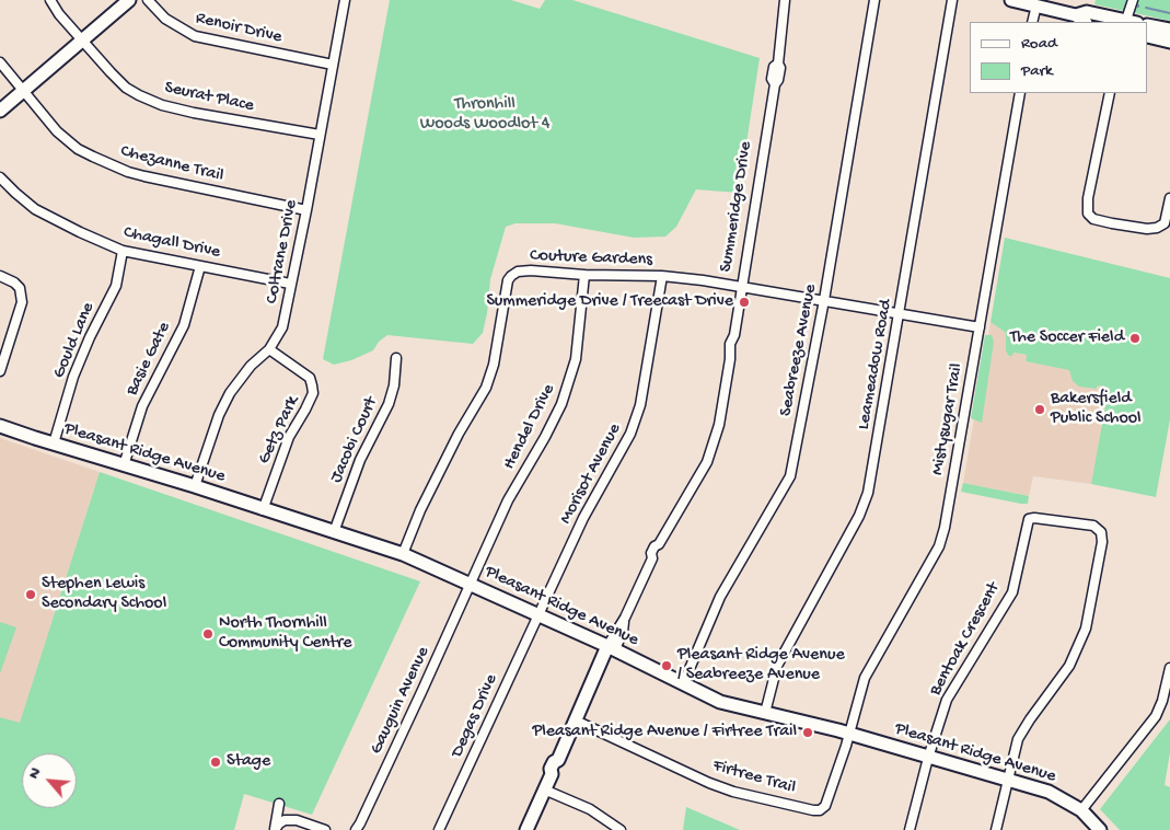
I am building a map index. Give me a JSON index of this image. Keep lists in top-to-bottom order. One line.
{"streets":{"street":["Renoir Drive","Seurat Place","Chezanne Trail","Summeridge Drive","Chagall Drive","Coltrane Drive","Couture Gardens","Gould Lane","Seabreeze Avenue","Basie Gate","Leameadow Road","Mistysugar Trail","Hendel Drive","Getz Park","Jacobi Court","Pleasant Ridge Avenue","Morisot Avenue","Bentoak Crescent","Gauguin Avenue","Degas Drive","Firtree Trail"]},"crossings":[["Renoir Drive","Coltrane Drive"],["Seurat Place","Coltrane Drive"],["Chezanne Trail","Coltrane Drive"],["Summeridge Drive","Couture Gardens"],["Summeridge Drive","Pleasant Ridge Avenue"],["Summeridge Drive","Firtree Trail"],["Chagall Drive","Coltrane Drive"],["Chagall Drive","Gould Lane"],["Chagall Drive","Basie Gate"],["Coltrane Drive","Getz Park"],["Coltrane Drive","Pleasant Ridge Avenue"],["Couture Gardens","Seabreeze Avenue"],["Couture Gardens","Leameadow Road"],["Couture Gardens","Mistysugar Trail"],["Couture Gardens","Hendel Drive"],["Couture Gardens","Pleasant Ridge Avenue"],["Couture Gardens","Morisot Avenue"],["Gould Lane","Pleasant Ridge Avenue"],["Seabreeze Avenue","Pleasant Ridge Avenue"],["Basie Gate","Pleasant Ridge Avenue"],["Leameadow Road","Pleasant Ridge Avenue"],["Mistysugar Trail","Pleasant Ridge Avenue"],["Mistysugar Trail","Firtree Trail"],["Hendel Drive","Pleasant Ridge Avenue"],["Hendel Drive","Gauguin Avenue"],["Getz Park","Pleasant Ridge Avenue"],["Jacobi Court","Pleasant Ridge Avenue"],["Pleasant Ridge Avenue","Morisot Avenue"],["Pleasant Ridge Avenue","Bentoak Crescent"],["Pleasant Ridge Avenue","Gauguin Avenue"],["Pleasant Ridge Avenue","Degas Drive"],["Pleasant Ridge Avenue","Firtree Trail"],["Morisot Avenue","Degas Drive"]],"parks":["Thronhill Woods Woodlot 4"],"places":["Summeridge Drive / Treecast Drive","The Soccer Field","Bakersfield Public School","Stephen Lewis Secondary School","North Thornhill Community Centre","Pleasant Ridge Avenue / Seabreeze Avenue","Pleasant Ridge Avenue / Firtree Trail","Stage"],"legend":["Road","Park"],"north":"top left"}
